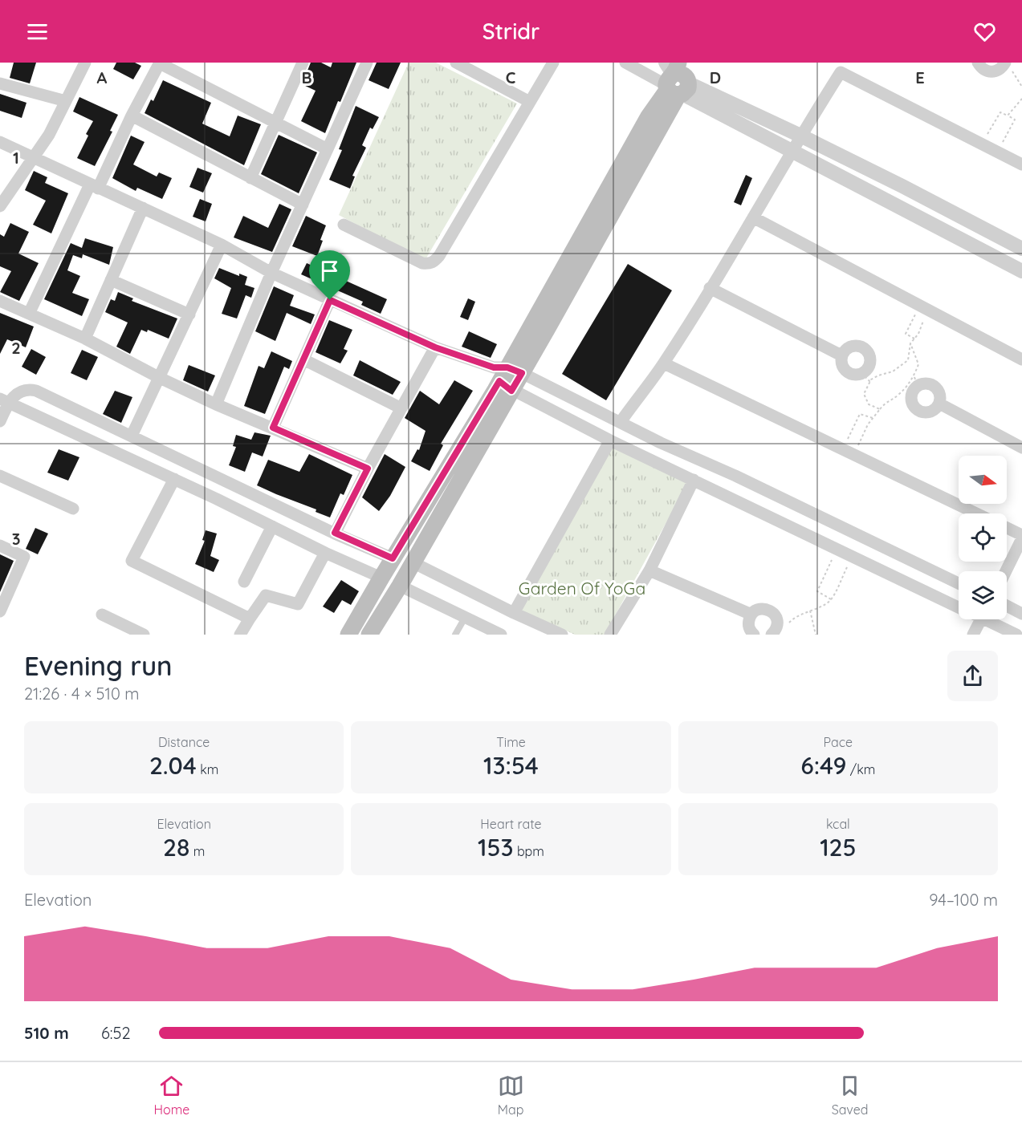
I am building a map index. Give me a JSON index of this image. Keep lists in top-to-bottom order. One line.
{"parks":["Garden Of YoGa"],"north":"right","page":{"header":"Stridr","heading":["Evening run","21:26 · 4 × 510 m"],"stats":[["Distance","2.04 km"],["Time","13:54"],["Pace","6:49 /km"],["Elevation","28 m"],["Heart rate","153 bpm"],["kcal","125"]],"chart":["Elevation","94–100 m"],"list":[{"name":"510 m","note":"6:52"}],"tabs":["Home","Map","Saved"]},"grid":{"columns":["A","B","C","D","E"],"rows":["1","2","3"]}}
